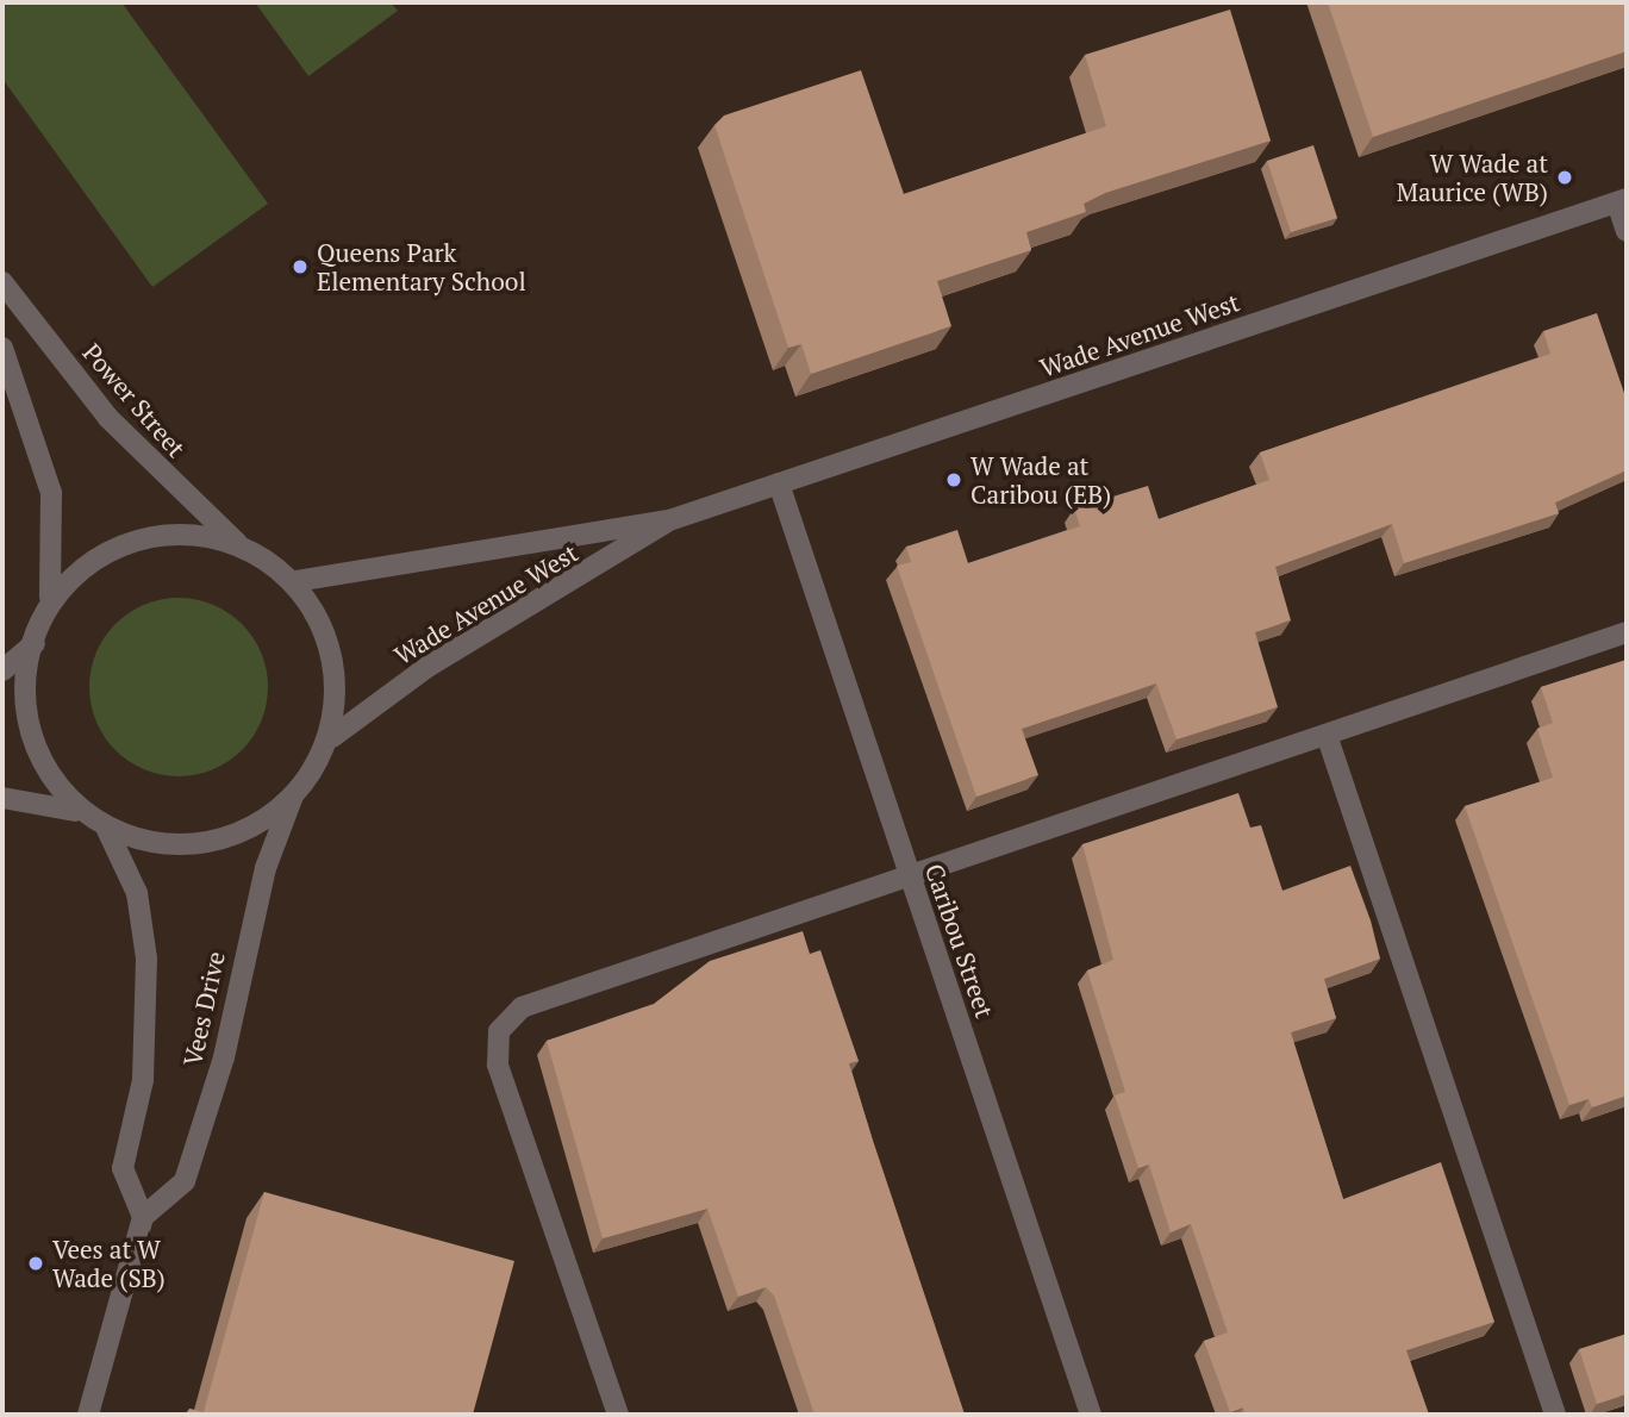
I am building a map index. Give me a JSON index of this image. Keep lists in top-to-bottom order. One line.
{"streets":{"street":["Wade Avenue West","Power Street","Caribou Street","Vees Drive"]},"crossings":[["Wade Avenue West","Caribou Street"]],"places":["W Wade at Maurice (WB)","Queens Park Elementary School","W Wade at Caribou (EB)","Vees at W Wade (SB)"]}
